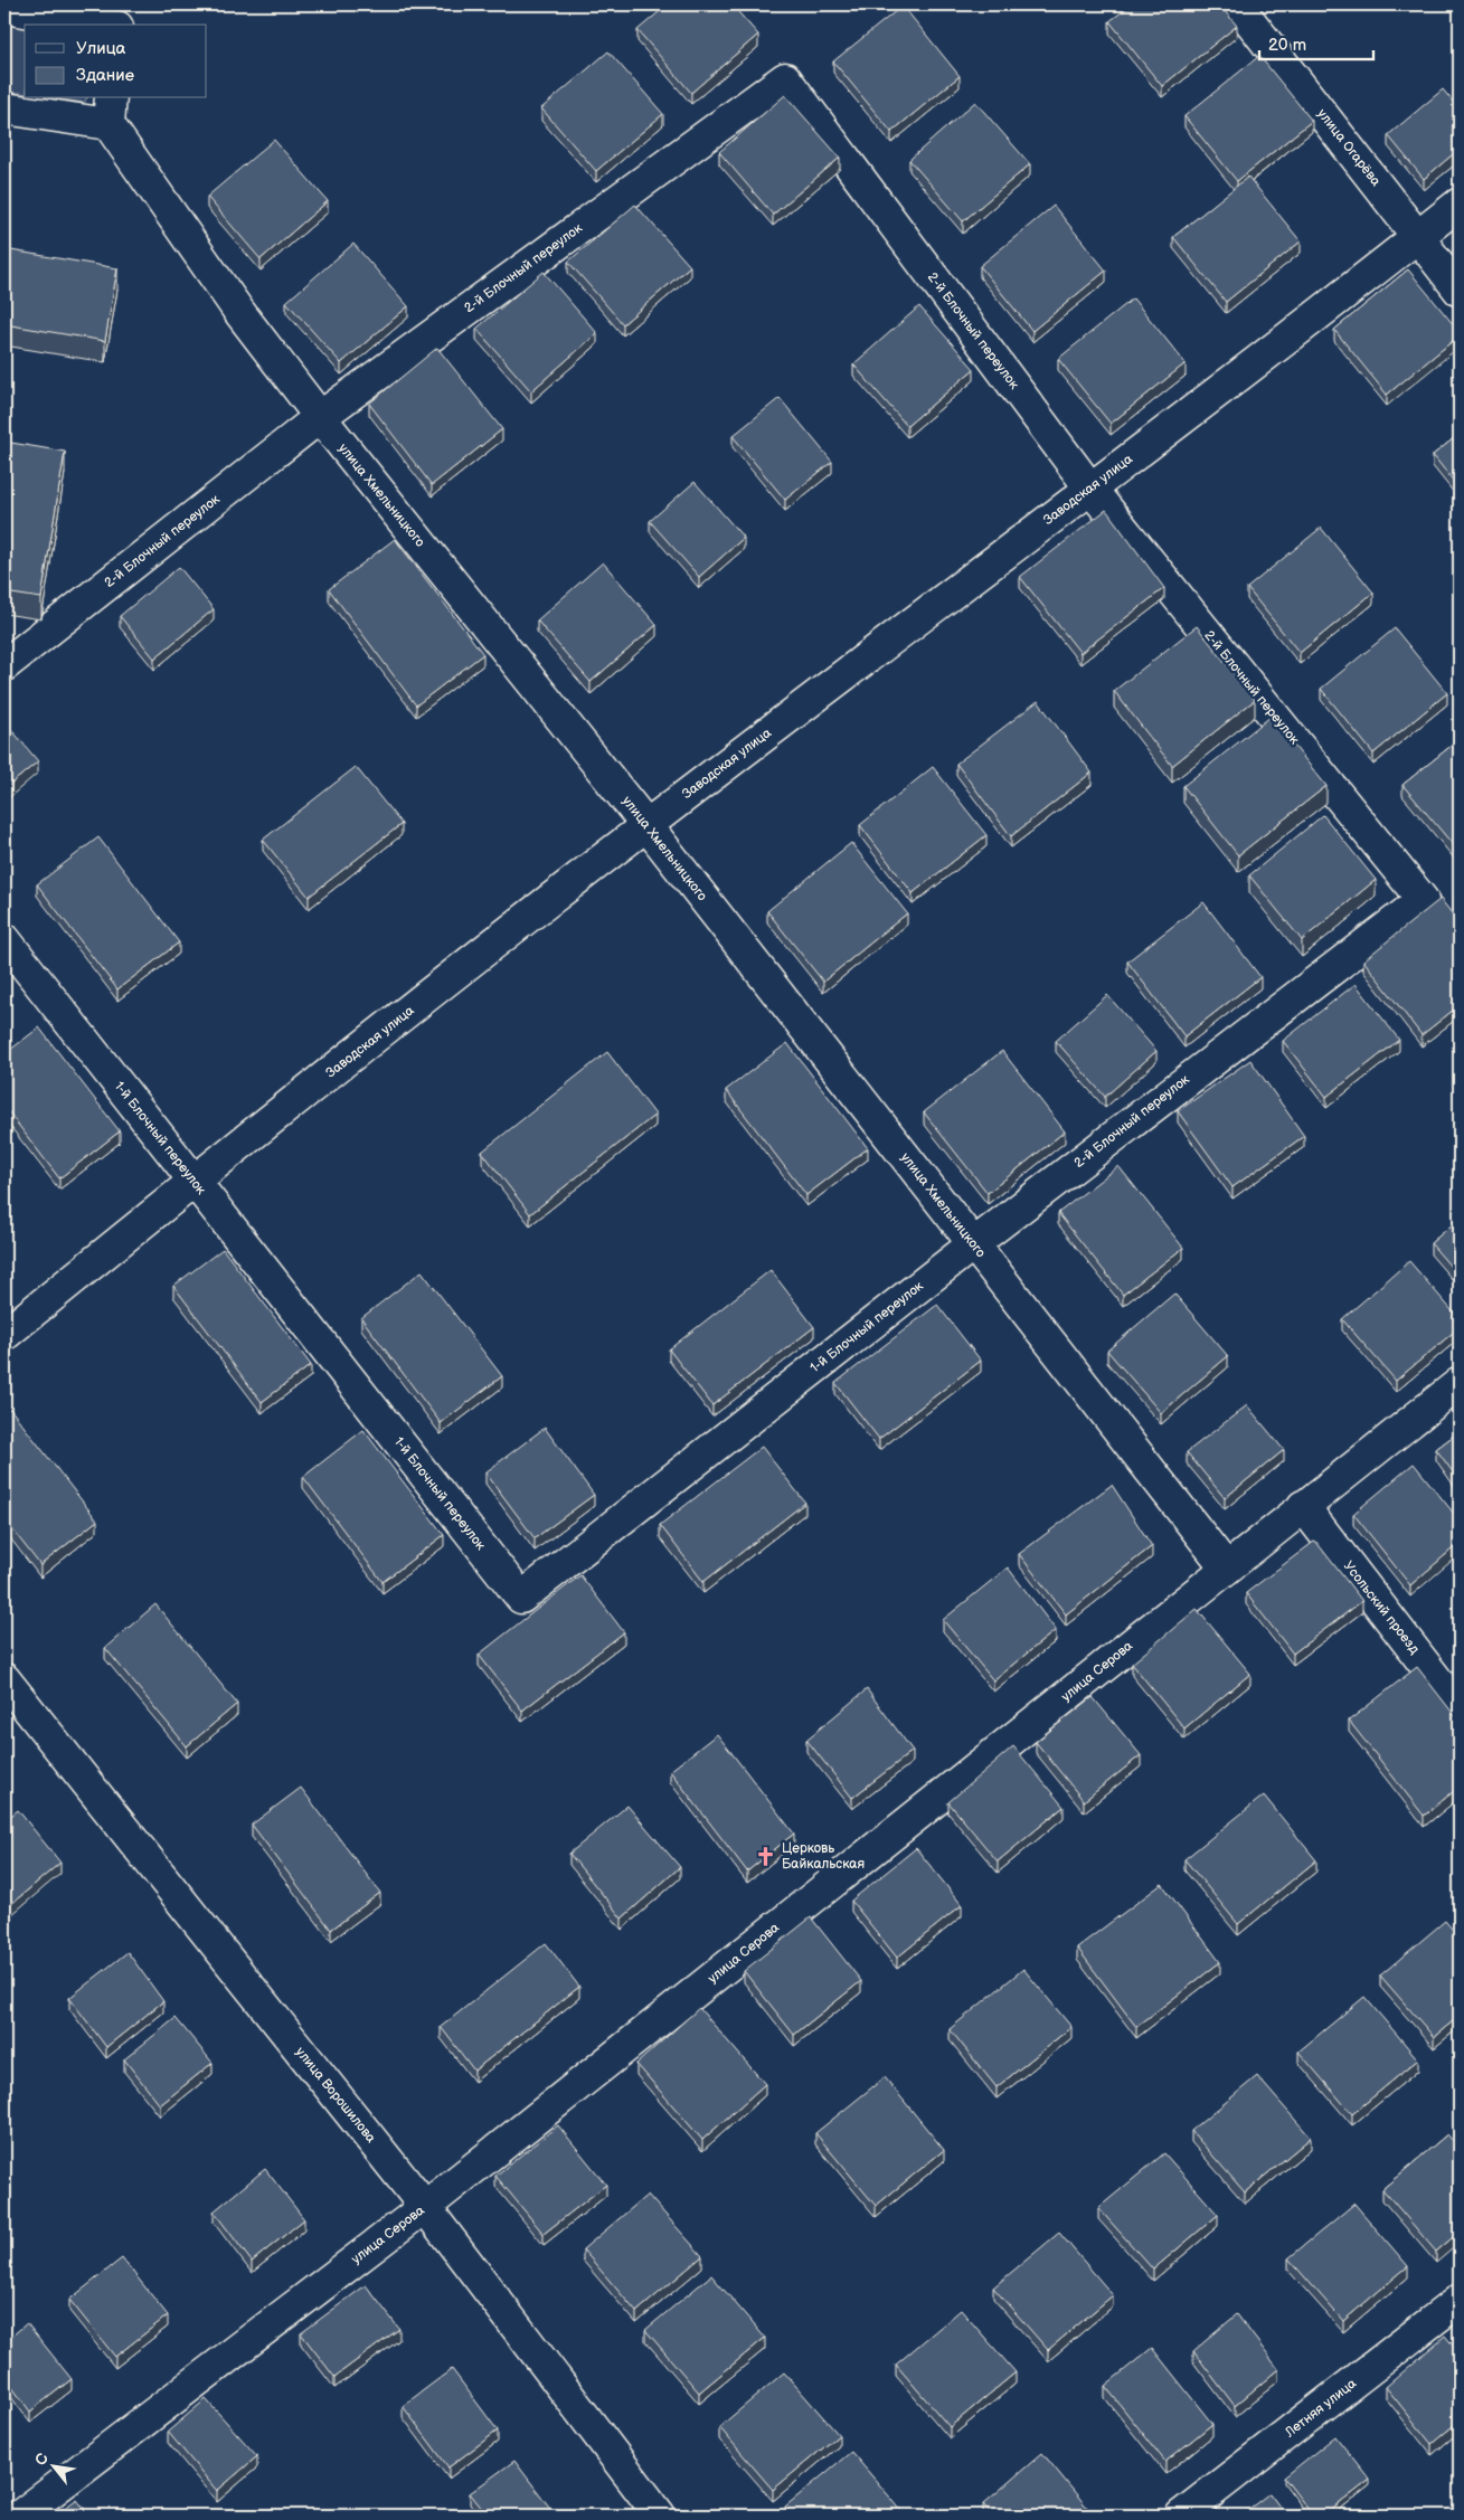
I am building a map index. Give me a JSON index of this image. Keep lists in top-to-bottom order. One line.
{"streets":{"street":["улица Огарёва","2-й Блочный переулок","Заводская улица","улица Хмельницкого","1-й Блочный переулок","Усольский проезд","улица Серова","улица Ворошилова","Летняя улица"]},"crossings":[["улица Огарёва","Заводская улица"],["2-й Блочный переулок","Заводская улица"],["2-й Блочный переулок","улица Хмельницкого"],["2-й Блочный переулок","1-й Блочный переулок"],["Заводская улица","улица Хмельницкого"],["Заводская улица","1-й Блочный переулок"],["улица Хмельницкого","1-й Блочный переулок"],["улица Хмельницкого","улица Серова"],["Усольский проезд","улица Серова"],["улица Серова","улица Ворошилова"]],"places":{"church":["Церковь Байкальская"]},"legend":["Улица","Здание"],"scale_bar":"20 m","north":"top left"}
